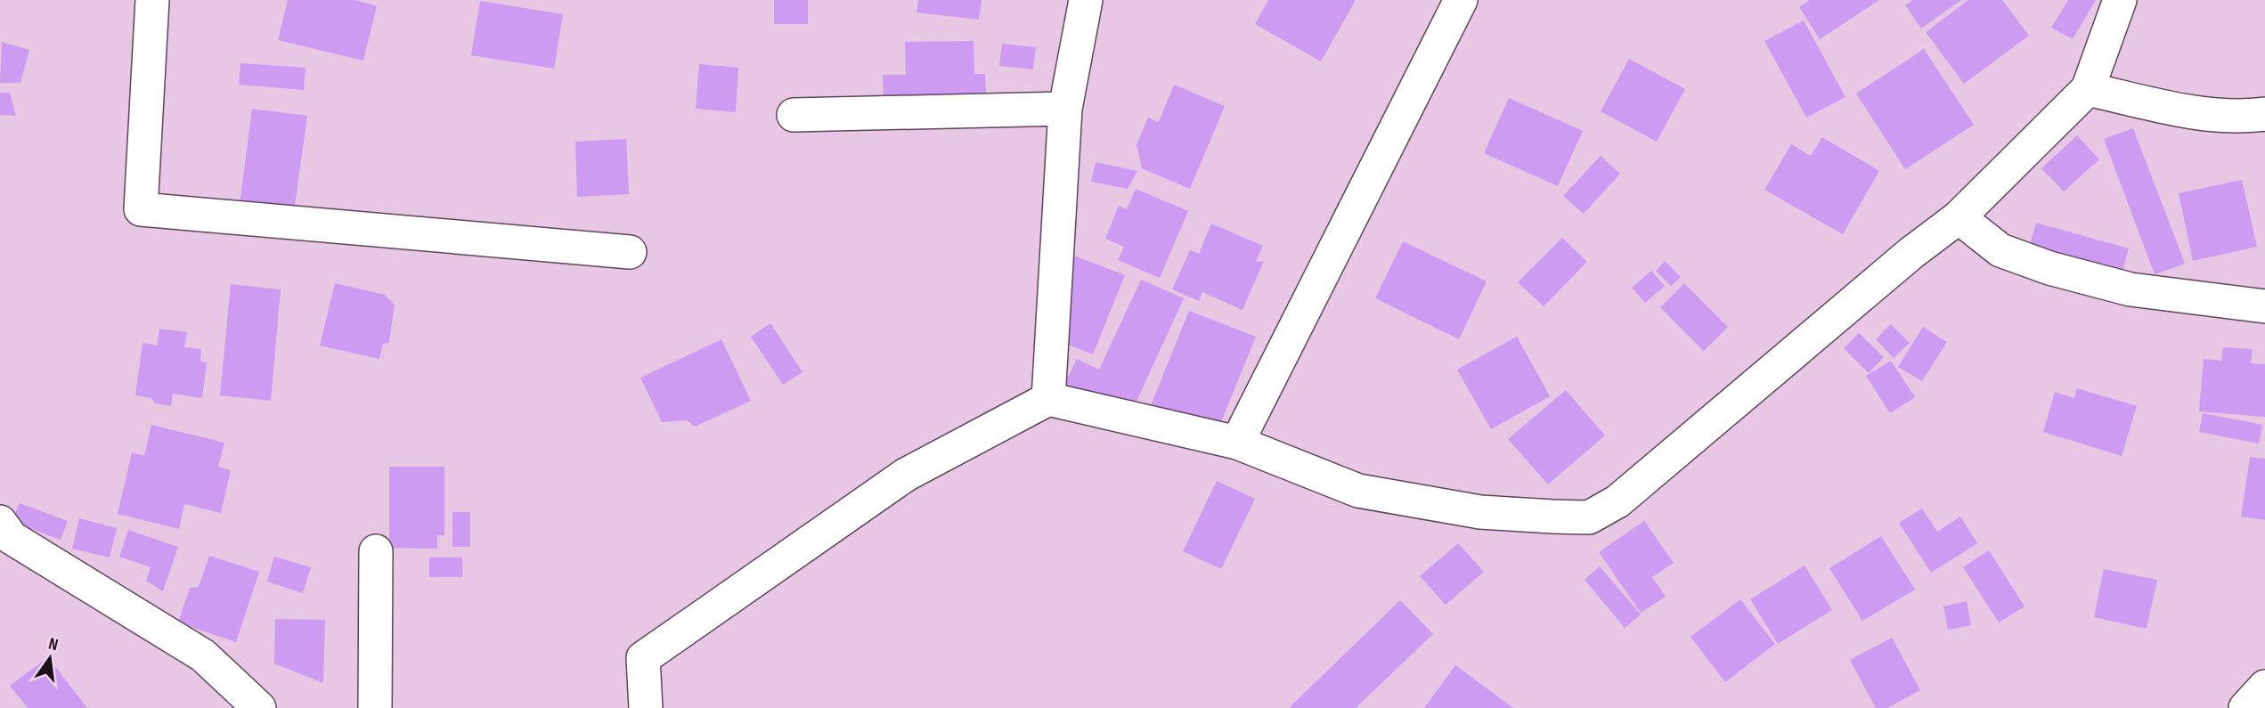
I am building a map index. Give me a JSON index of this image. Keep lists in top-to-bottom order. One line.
{"north":"top"}
